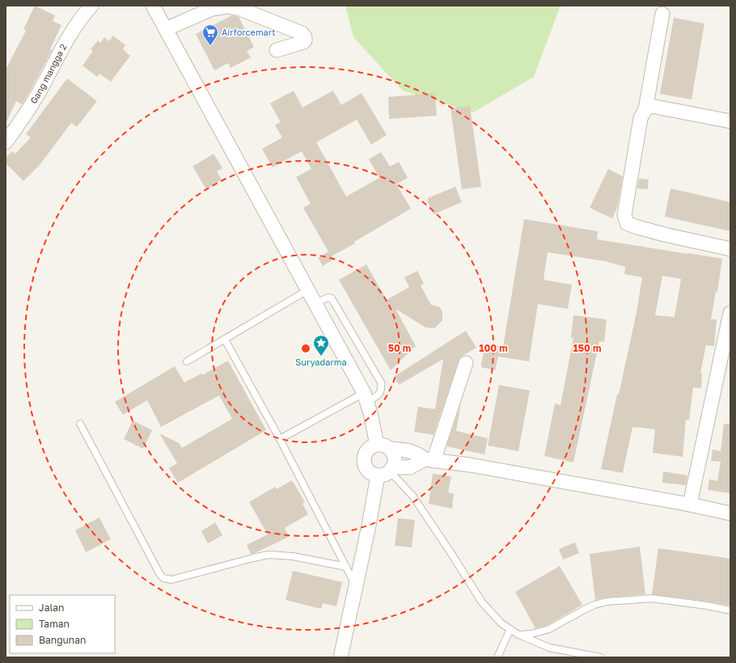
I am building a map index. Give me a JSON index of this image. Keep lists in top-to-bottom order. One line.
{"streets":{"street":["Gang mangga 2"]},"places":{"supermarket":["Airforcemart"],"place":["Suryadarma"]},"legend":["Jalan","Taman","Bangunan"],"rings":["50 m","100 m","150 m"]}
